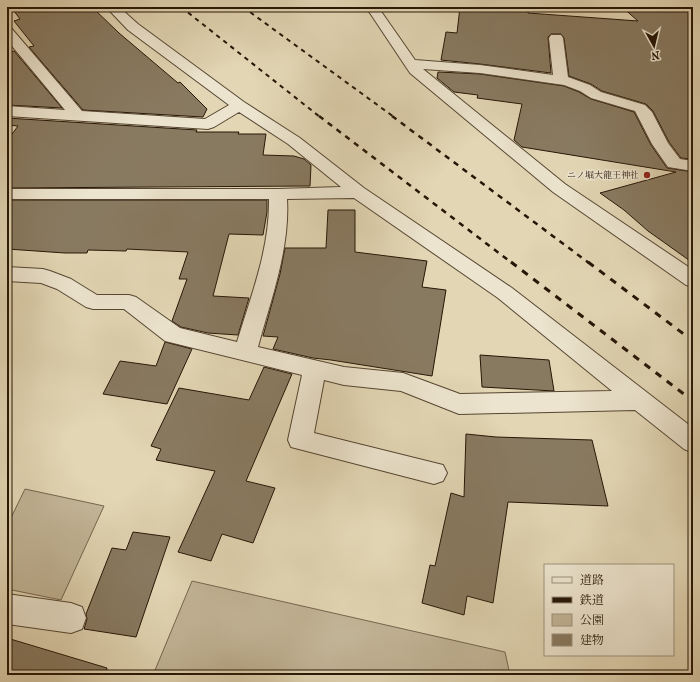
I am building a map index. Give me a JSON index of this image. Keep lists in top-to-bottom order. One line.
{"places":["ニノ堀大龍王神社"],"legend":["道路","鉄道","公園","建物"],"north":"bottom"}
